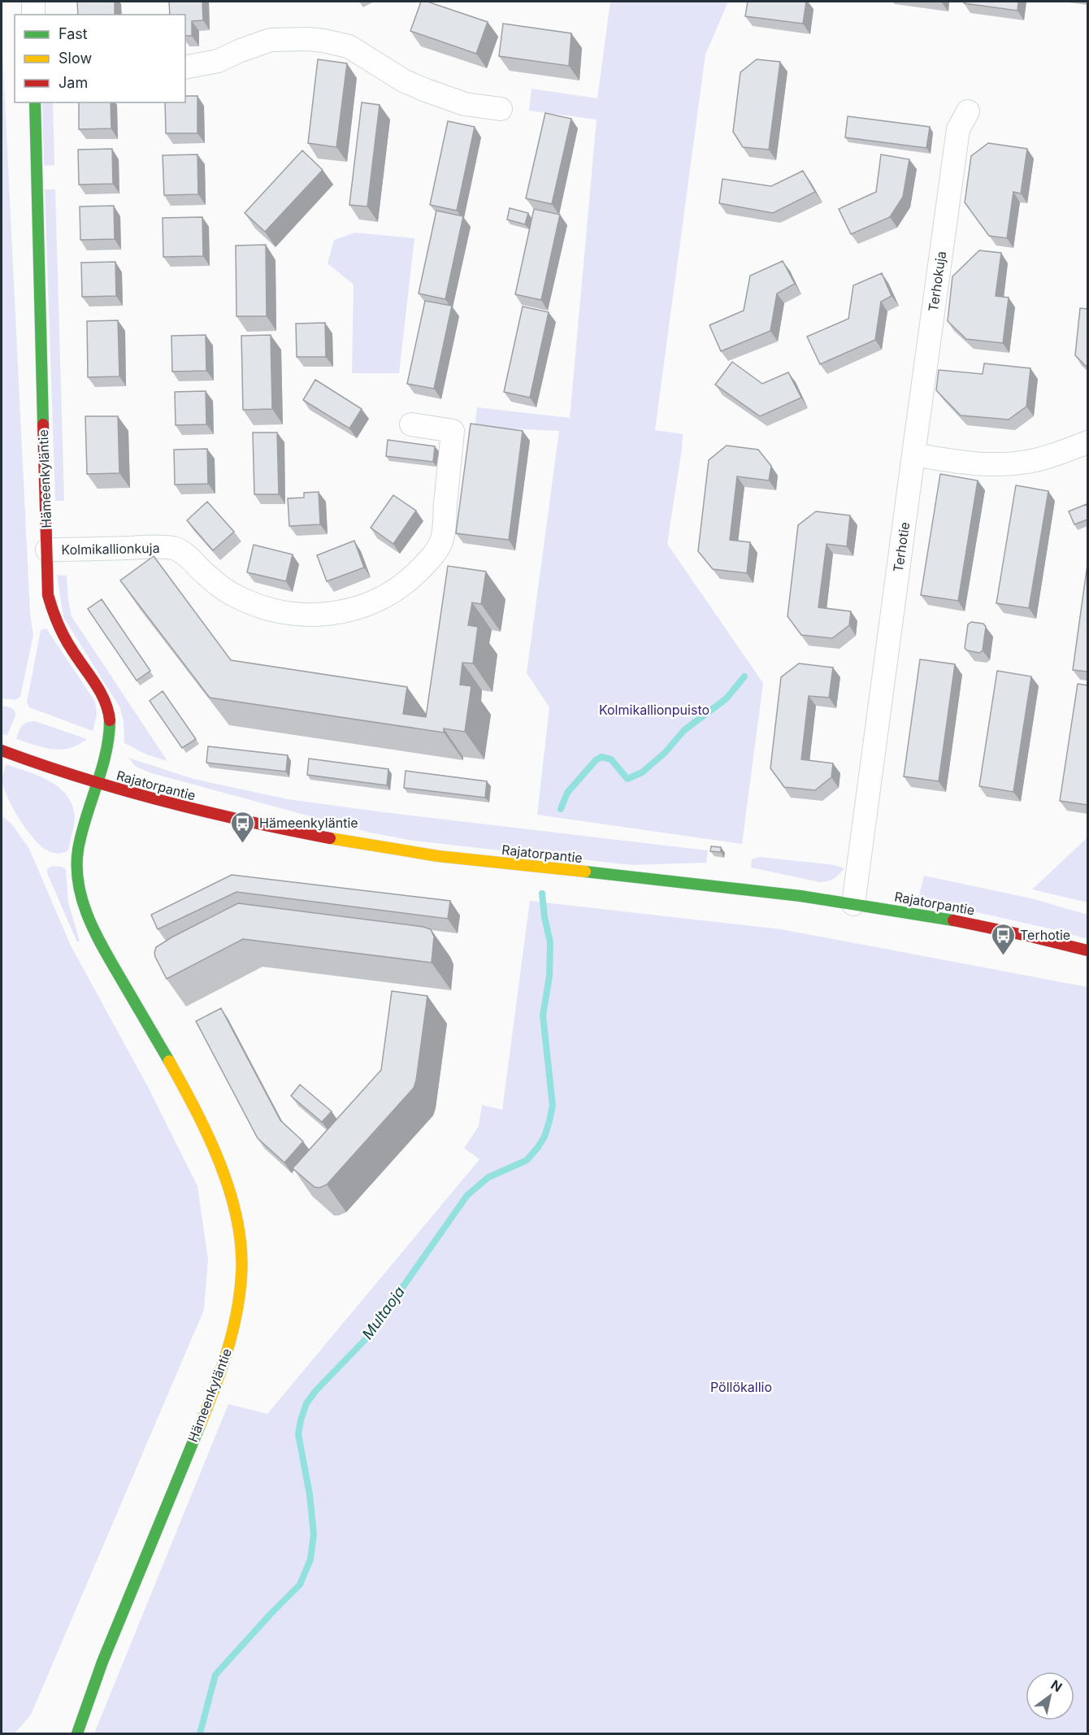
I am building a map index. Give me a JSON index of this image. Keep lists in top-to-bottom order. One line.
{"streets":{"street":["Terhokuja","Hämeenkyläntie","Terhotie","Kolmikallionkuja","Rajatorpantie"]},"crossings":[["Terhokuja","Terhotie"],["Hämeenkyläntie","Kolmikallionkuja"],["Hämeenkyläntie","Rajatorpantie"],["Terhotie","Rajatorpantie"]],"water":["Multaoja"],"parks":["Kolmikallionpuisto","Pöllökallio"],"places":{"bus stop":["Hämeenkyläntie","Terhotie"]},"legend":["Fast","Slow","Jam"],"north":"top right"}
